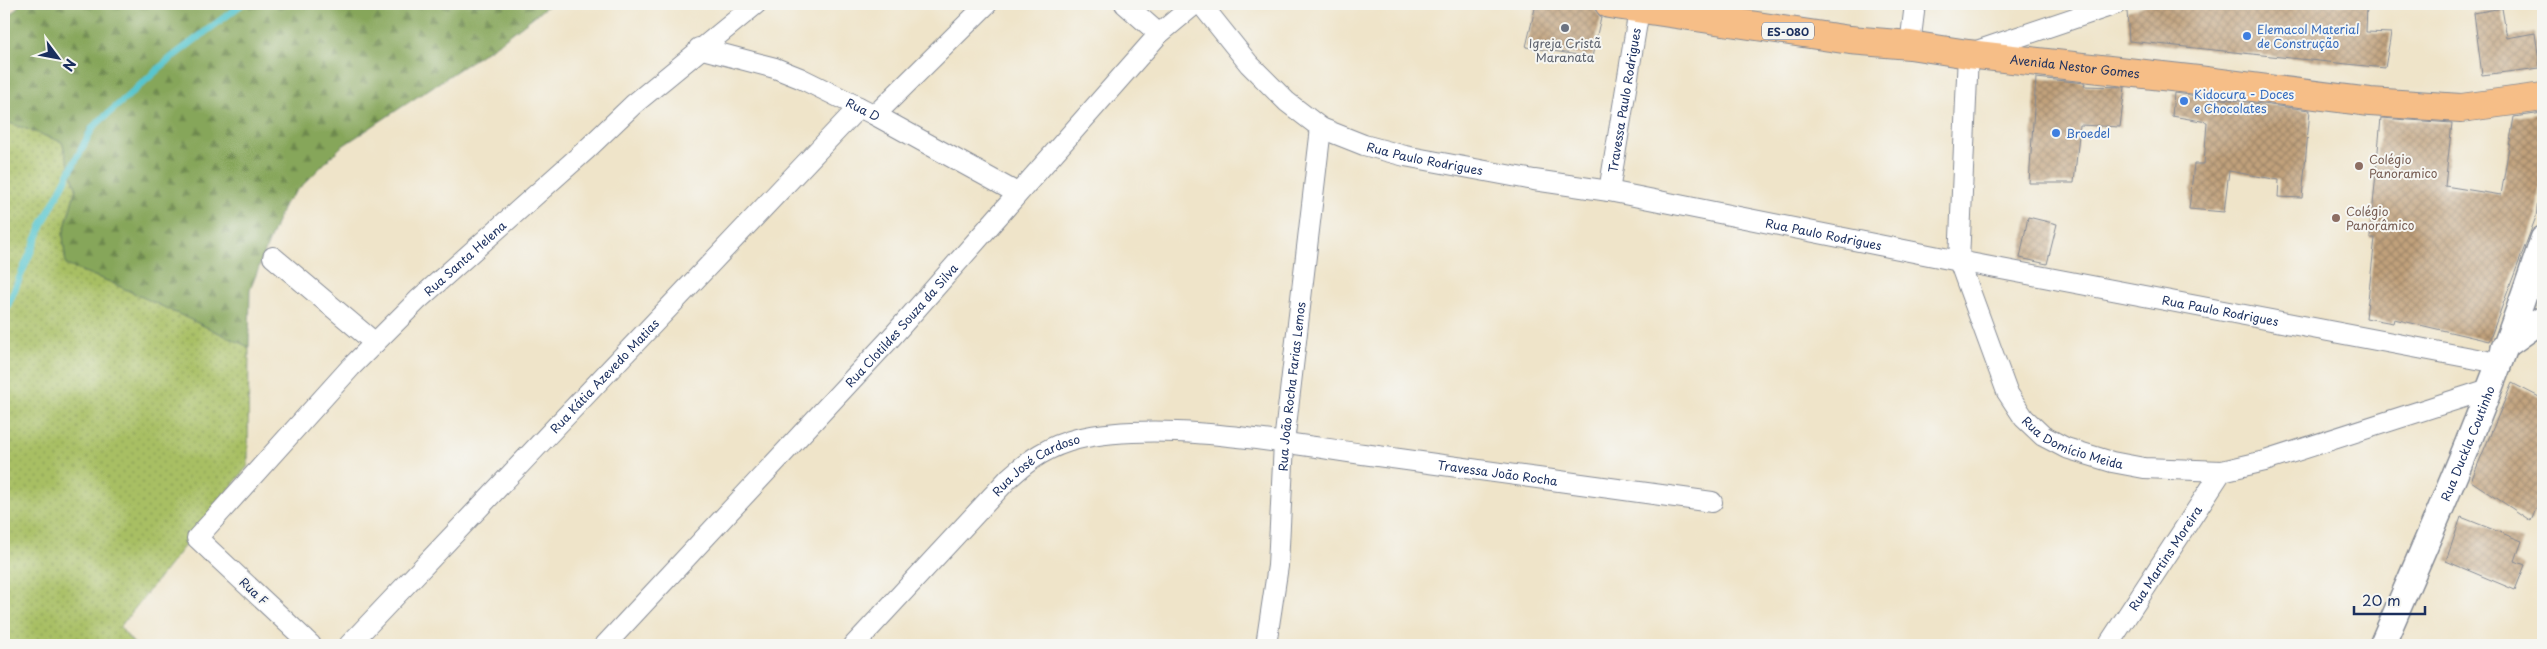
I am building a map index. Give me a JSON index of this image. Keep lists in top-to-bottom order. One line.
{"streets":{"main road":["ES-080","Avenida Nestor Gomes"],"street":["Travessa Paulo Rodrigues","Rua D","Rua Paulo Rodrigues","Rua Santa Helena","Rua Clotildes Souza da Silva","Rua Kátia Azevedo Matias","Rua João Rocha Farias Lemos","Rua Domício Meida","Rua Duckla Coutinho","Rua José Cardoso","Travessa João Rocha","Rua Martins Moreira","Rua F"]},"crossings":[["Avenida Nestor Gomes","Travessa Paulo Rodrigues"],["Avenida Nestor Gomes","Rua Domício Meida"],["Travessa Paulo Rodrigues","Rua Paulo Rodrigues"],["Rua D","Rua Santa Helena"],["Rua D","Rua Clotildes Souza da Silva"],["Rua D","Rua Kátia Azevedo Matias"],["Rua Paulo Rodrigues","Rua João Rocha Farias Lemos"],["Rua Paulo Rodrigues","Rua Domício Meida"],["Rua Paulo Rodrigues","Rua Duckla Coutinho"],["Rua Santa Helena","Rua F"],["Rua João Rocha Farias Lemos","Rua José Cardoso"],["Rua João Rocha Farias Lemos","Travessa João Rocha"],["Rua Domício Meida","Rua Duckla Coutinho"],["Rua Domício Meida","Rua Martins Moreira"],["Rua José Cardoso","Travessa João Rocha"]],"places":["Igreja Cristã Maranata","Elemacol Material de Construção","Kidocura - Doces e Chocolates","Broedel","Colégio Panoramico","Colégio Panorâmico"],"scale_bar":"20 m","north":"bottom right"}
